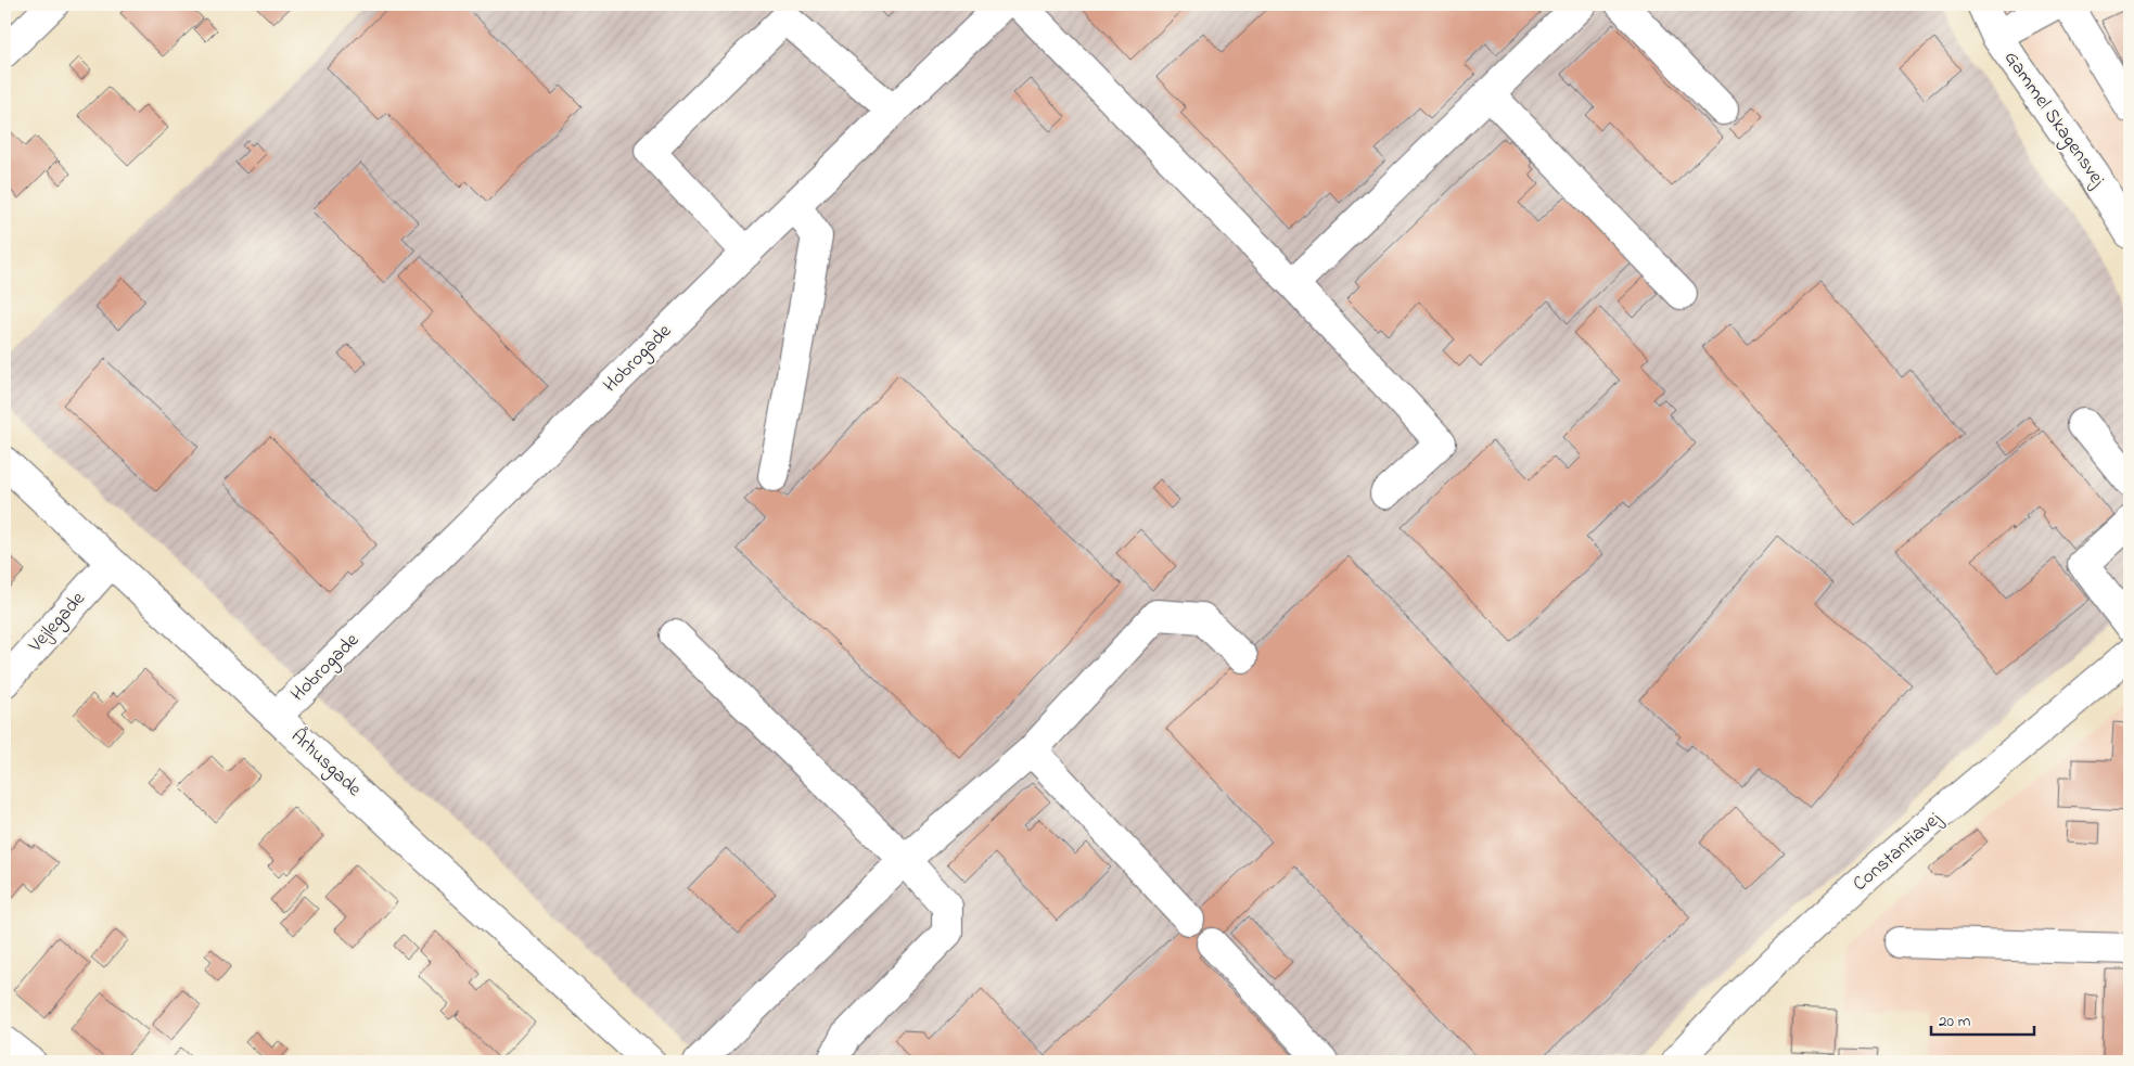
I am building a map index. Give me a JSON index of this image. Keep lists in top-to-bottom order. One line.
{"streets":{"street":["Gammel Skagensvej","Hobrogade","Vejlegade","Århusgade","Constantiavej"]},"crossings":[["Hobrogade","Århusgade"],["Vejlegade","Århusgade"]],"scale_bar":"20 m"}
